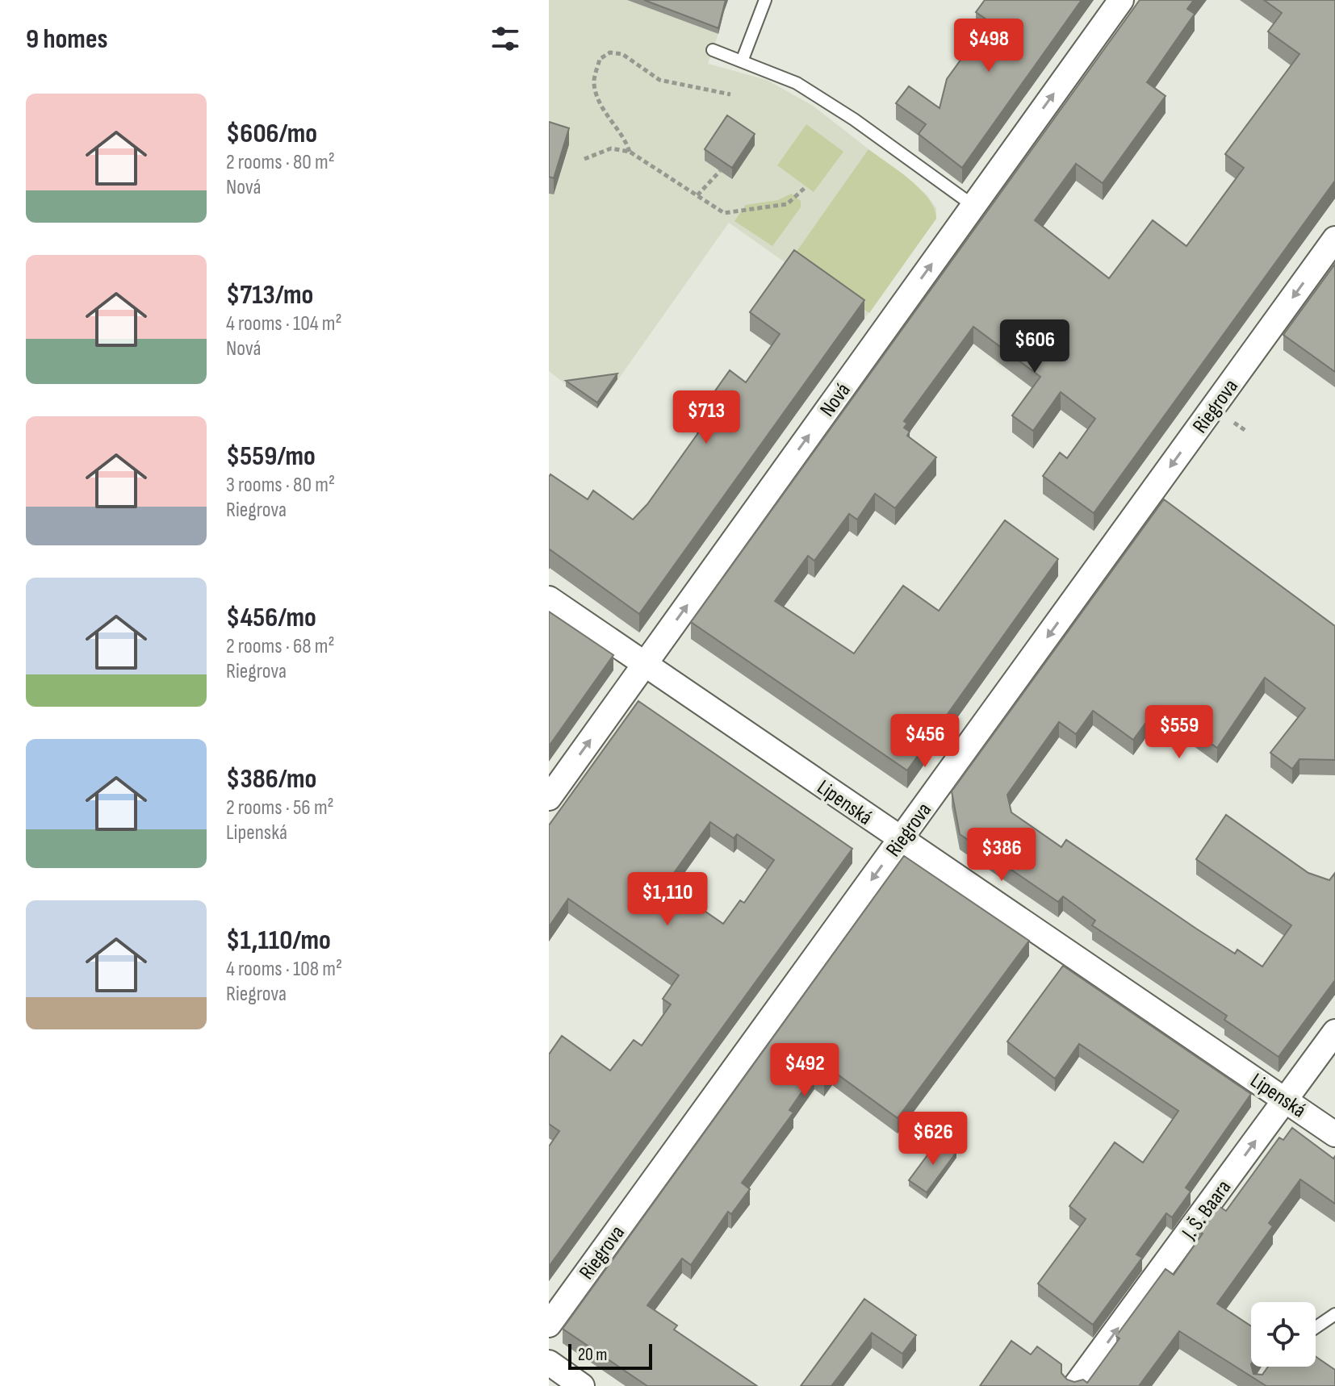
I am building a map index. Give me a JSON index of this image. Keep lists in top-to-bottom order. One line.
{"streets":{"street":["Nová","Riegrova","Lipenská","J. Š. Baara"]},"crossings":[["Nová","Lipenská"],["Riegrova","Lipenská"],["Lipenská","J. Š. Baara"]],"one_way":["Nová","Riegrova","J. Š. Baara"],"scale_bar":"20 m","page":{"heading":"9 homes","price":["$498","$606","$713","$559","$456","$386","$1,110","$492","$626"],"list":[{"name":"$606/mo","note":"2 rooms · 80 m² · Nová"},{"name":"$713/mo","note":"4 rooms · 104 m² · Nová"},{"name":"$559/mo","note":"3 rooms · 80 m² · Riegrova"},{"name":"$456/mo","note":"2 rooms · 68 m² · Riegrova"},{"name":"$386/mo","note":"2 rooms · 56 m² · Lipenská"},{"name":"$1,110/mo","note":"4 rooms · 108 m² · Riegrova"}],"scale":"20 m"}}
